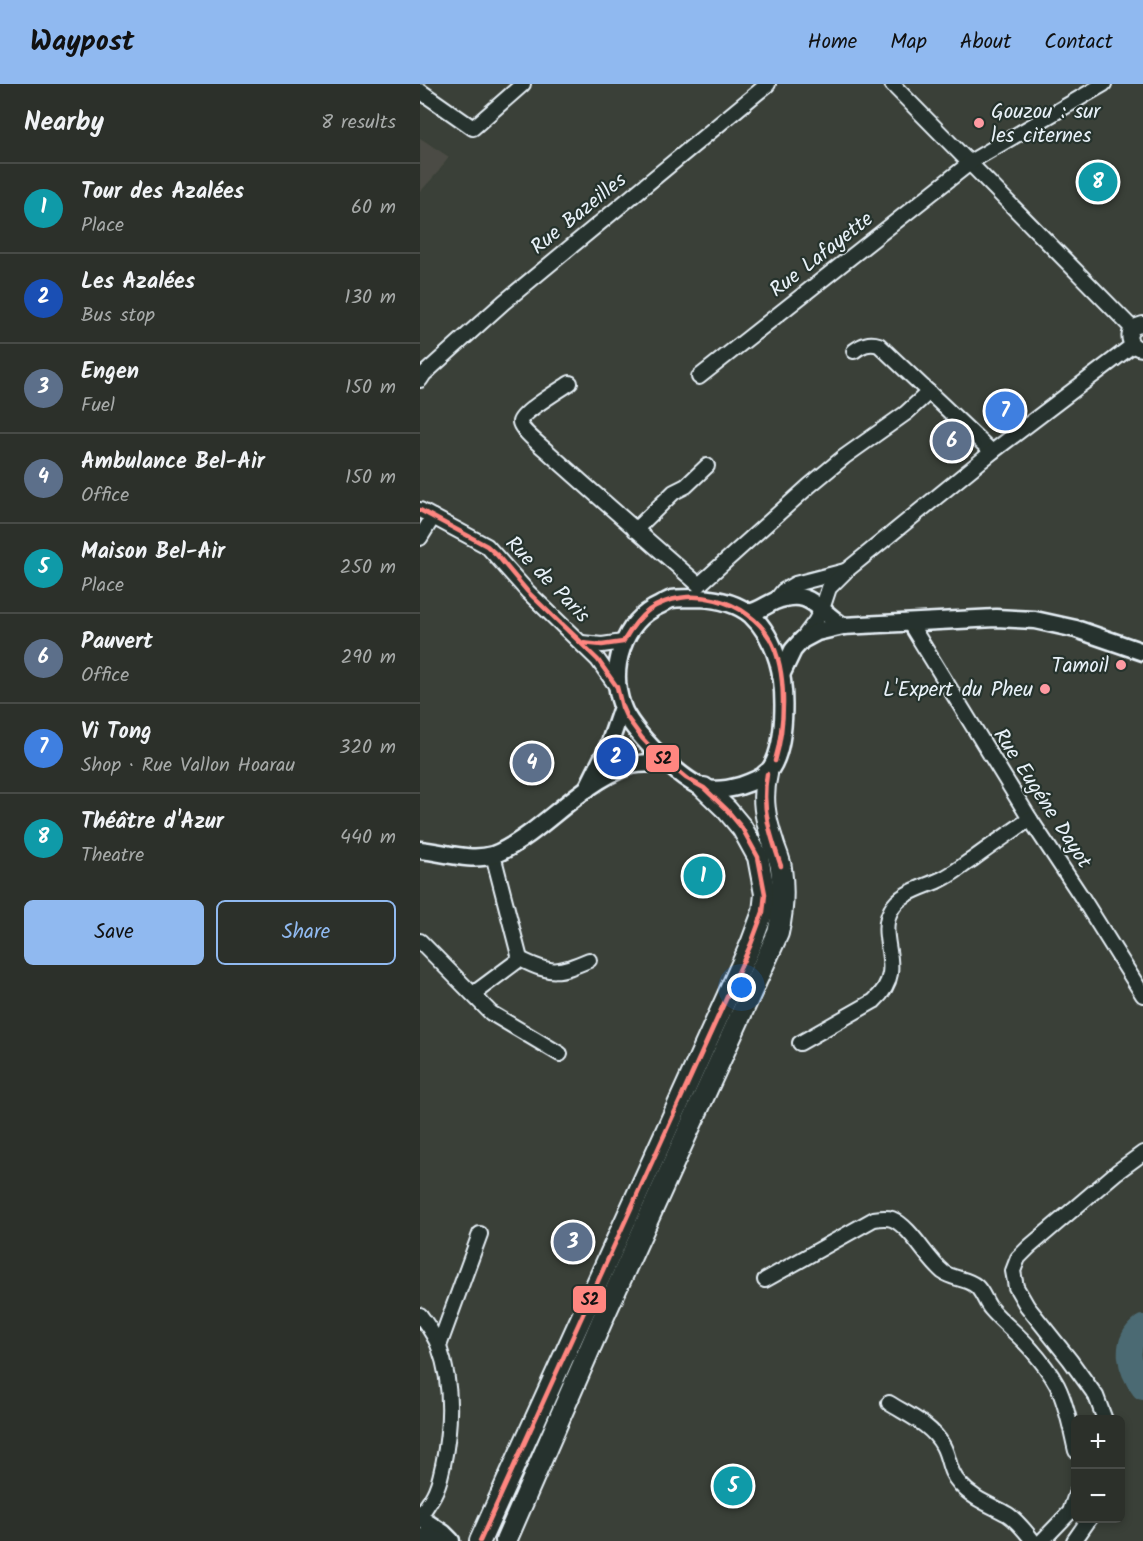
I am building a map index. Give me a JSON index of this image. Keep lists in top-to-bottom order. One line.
{"streets":{"street":["Rue Bazeilles","Rue Lafayette","Rue de Paris","Rue Eugéne Dayot"]},"places":["Gouzou : sur les citernes","Tamoil","L'Expert du Pheu"],"lines":["transit line S2"],"page":{"header":"Waypost","nav":["Home","Map","About","Contact"],"heading":["Nearby","8 results"],"pins":["8","7","6","2","4","1","3","5"],"list":[{"mark":"1","name":"Tour des Azalées","note":"Place","value":"60 m"},{"mark":"2","name":"Les Azalées","note":"Bus stop","value":"130 m"},{"mark":"3","name":"Engen","note":"Fuel","value":"150 m"},{"mark":"4","name":"Ambulance Bel-Air","note":"Office","value":"150 m"},{"mark":"5","name":"Maison Bel-Air","note":"Place","value":"250 m"},{"mark":"6","name":"Pauvert","note":"Office","value":"290 m"},{"mark":"7","name":"Vi Tong","note":"Shop · Rue Vallon Hoarau","value":"320 m"},{"mark":"8","name":"Théâtre d'Azur","note":"Theatre","value":"440 m"}],"buttons":["Save","Share"],"map_buttons":["+","−"]}}
